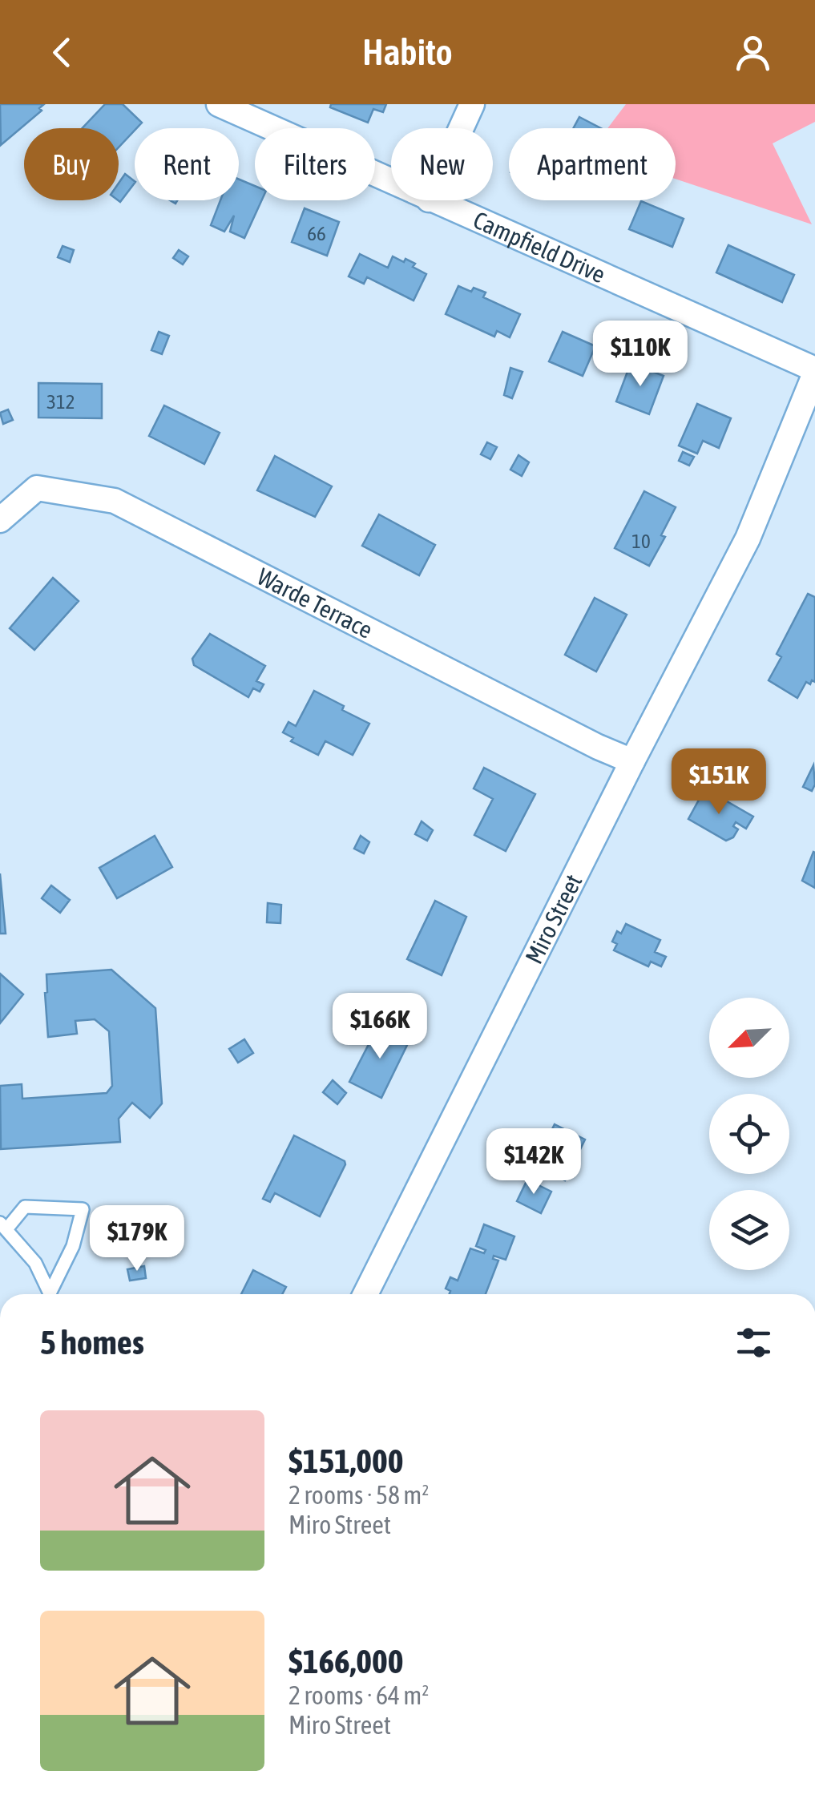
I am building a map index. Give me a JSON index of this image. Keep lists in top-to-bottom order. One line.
{"streets":{"street":["Campfield Drive","Warde Terrace","Miro Street"]},"crossings":[["Campfield Drive","Miro Street"],["Warde Terrace","Miro Street"]],"house_numbers":["66","312","10"],"north":"bottom left","page":{"header":"Habito","chip":["Buy","Rent","Filters","New","Apartment"],"price":["$110K","$151K","$166K","$142K","$179K"],"heading":"5 homes","list":[{"name":"$151,000","note":"2 rooms · 58 m² · Miro Street"},{"name":"$166,000","note":"2 rooms · 64 m² · Miro Street"}]}}
